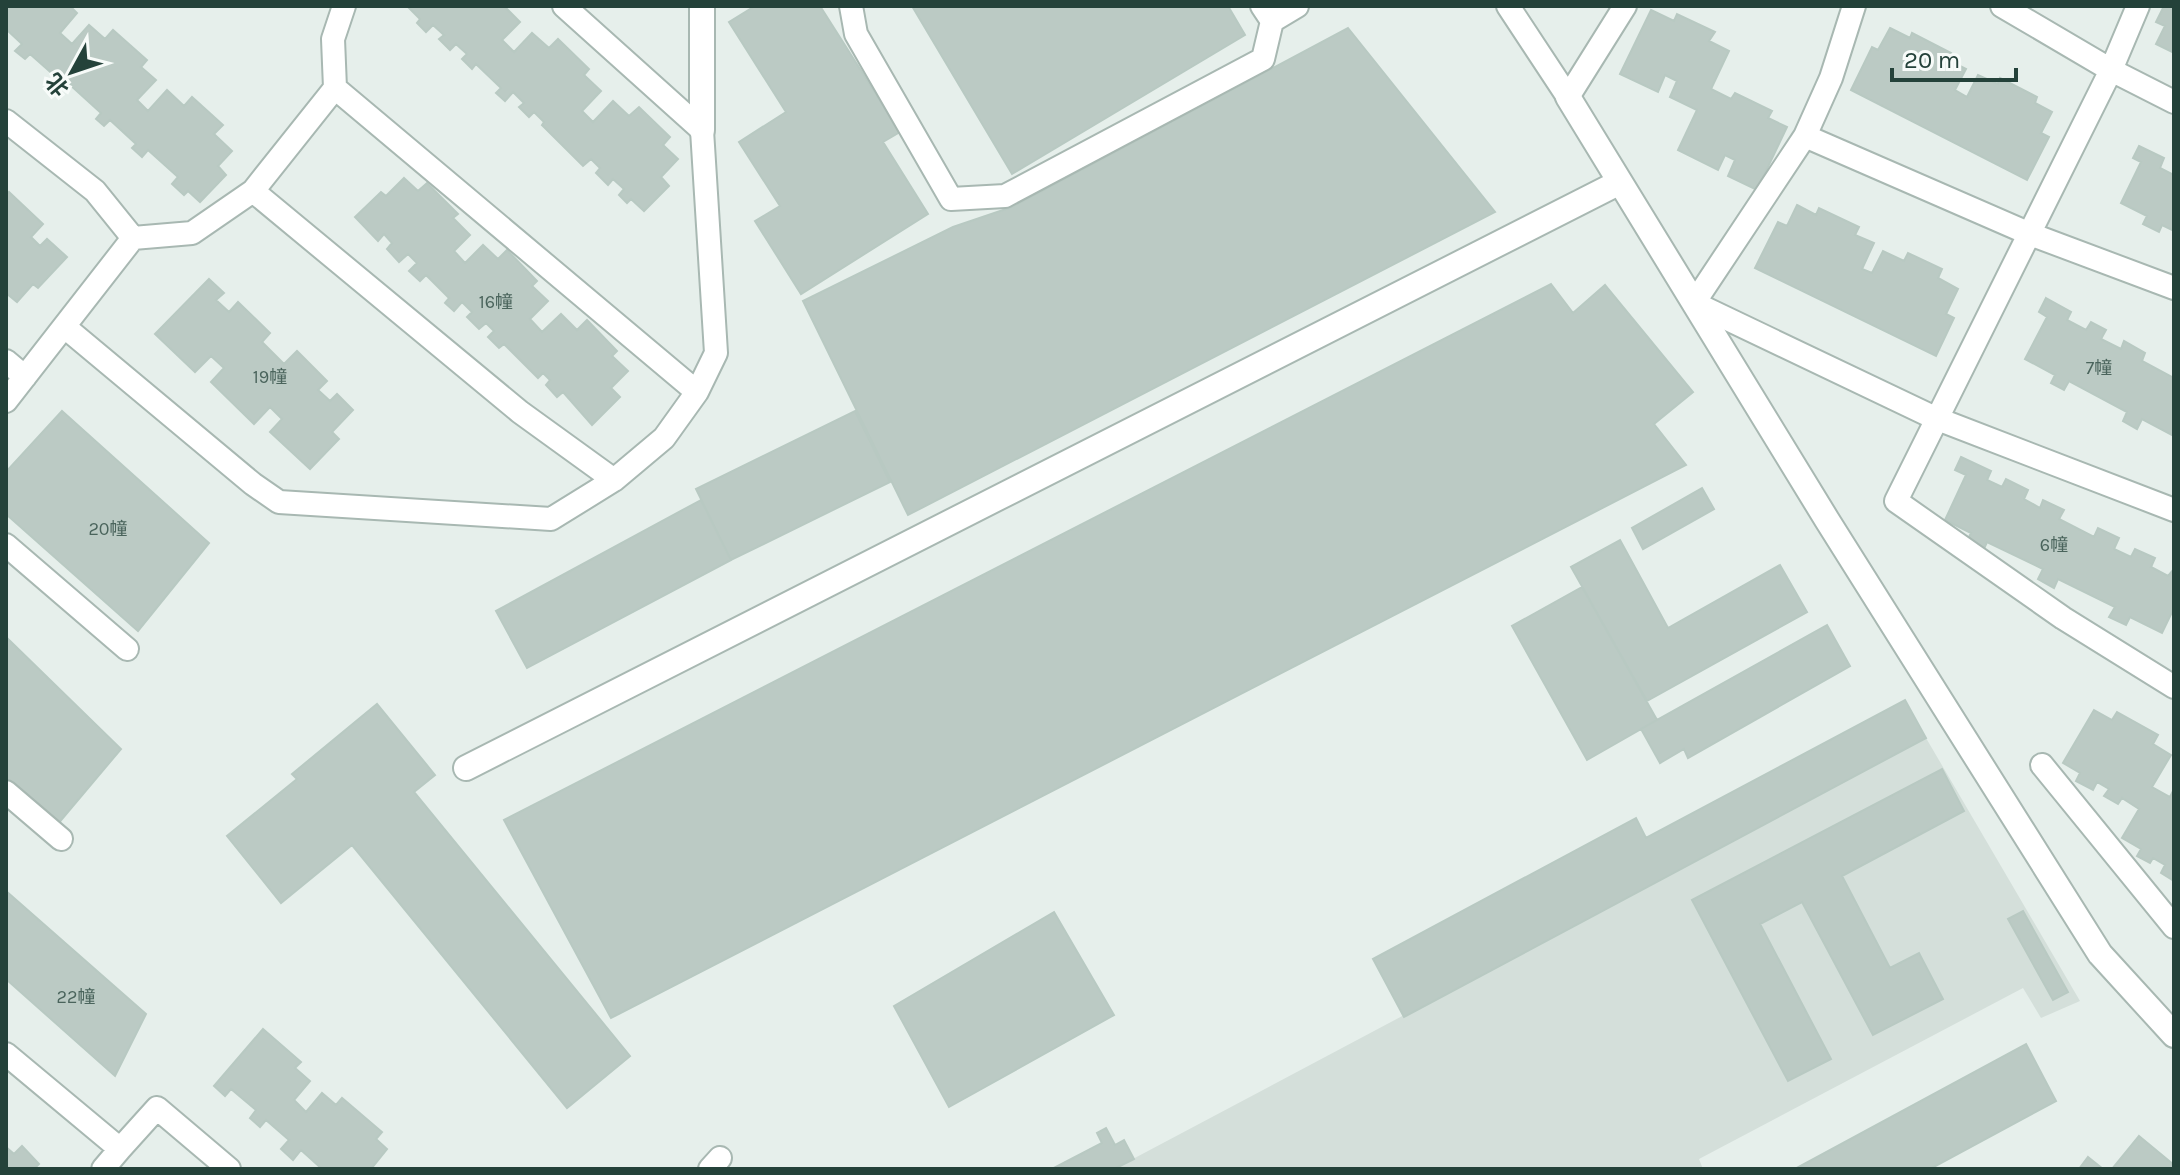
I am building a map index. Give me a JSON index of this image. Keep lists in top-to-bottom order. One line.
{"house_numbers":["16幢","7幢","19幢","20幢","6幢","22幢"],"scale_bar":"20 m","north":"bottom left"}
